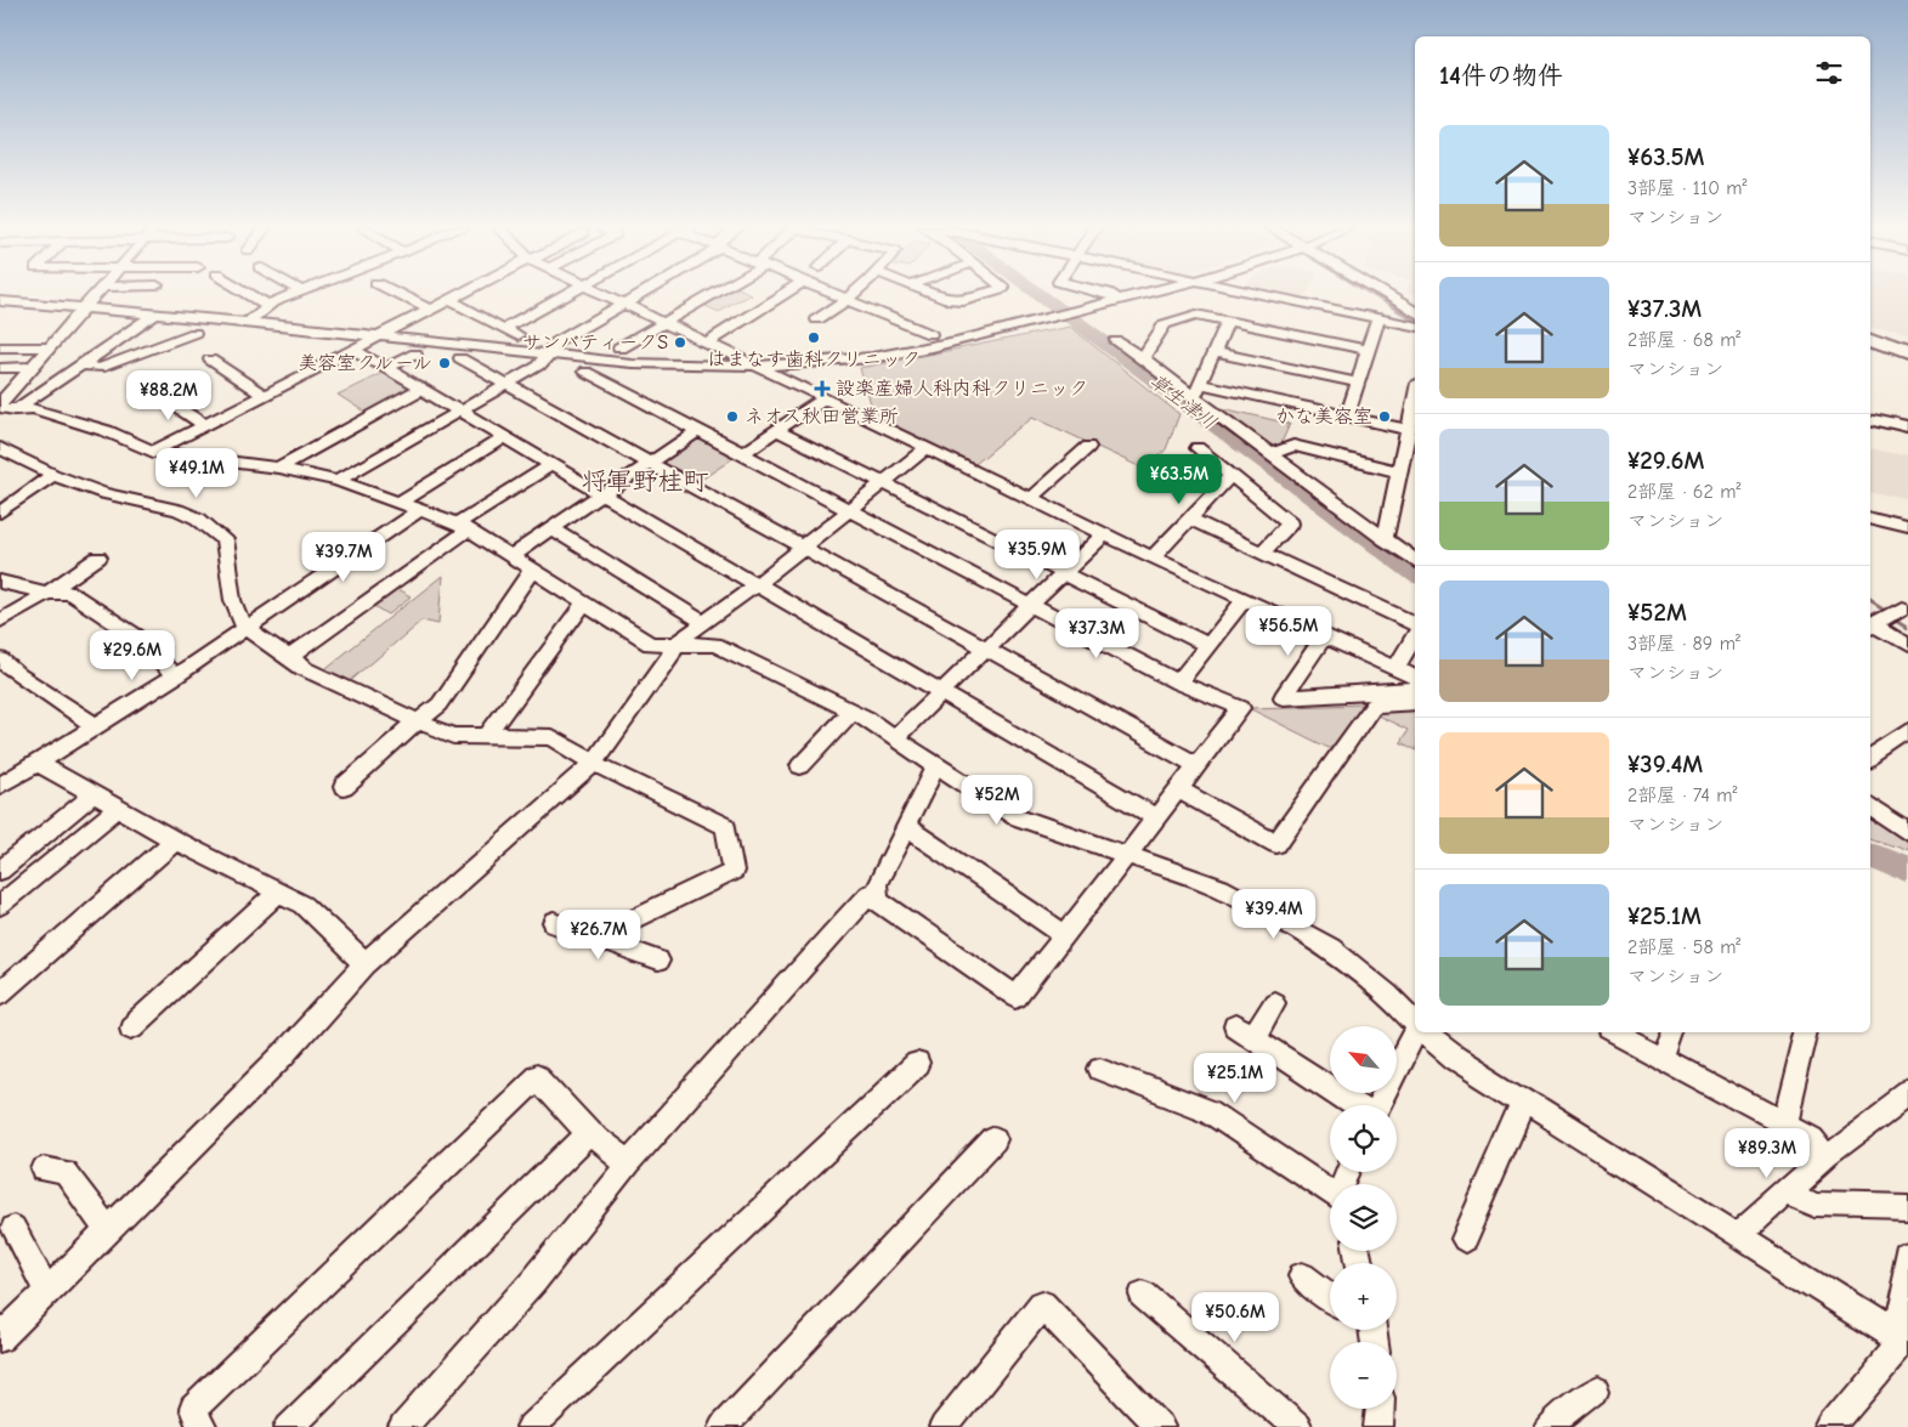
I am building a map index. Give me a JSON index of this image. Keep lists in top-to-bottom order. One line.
{"districts":["将軍野桂町"],"water":["草生津川"],"places":{"other":["はまなす歯科クリニック","サンバティークS","美容室クルール","ネオス秋田営業所","かな美容室"],"health":["設楽産婦人科内科クリニック"]},"north":"top left","page":{"heading":"14件の物件","list":[{"name":"¥63.5M","note":"3部屋 · 110 m² · マンション"},{"name":"¥37.3M","note":"2部屋 · 68 m² · マンション"},{"name":"¥29.6M","note":"2部屋 · 62 m² · マンション"},{"name":"¥52M","note":"3部屋 · 89 m² · マンション"},{"name":"¥39.4M","note":"2部屋 · 74 m² · マンション"},{"name":"¥25.1M","note":"2部屋 · 58 m² · マンション"}],"price":["¥88.2M","¥49.1M","¥63.5M","¥35.9M","¥39.7M","¥56.5M","¥37.3M","¥29.6M","¥52M","¥39.4M","¥26.7M","¥25.1M","¥89.3M","¥50.6M"],"map_buttons":["+","−"]}}
